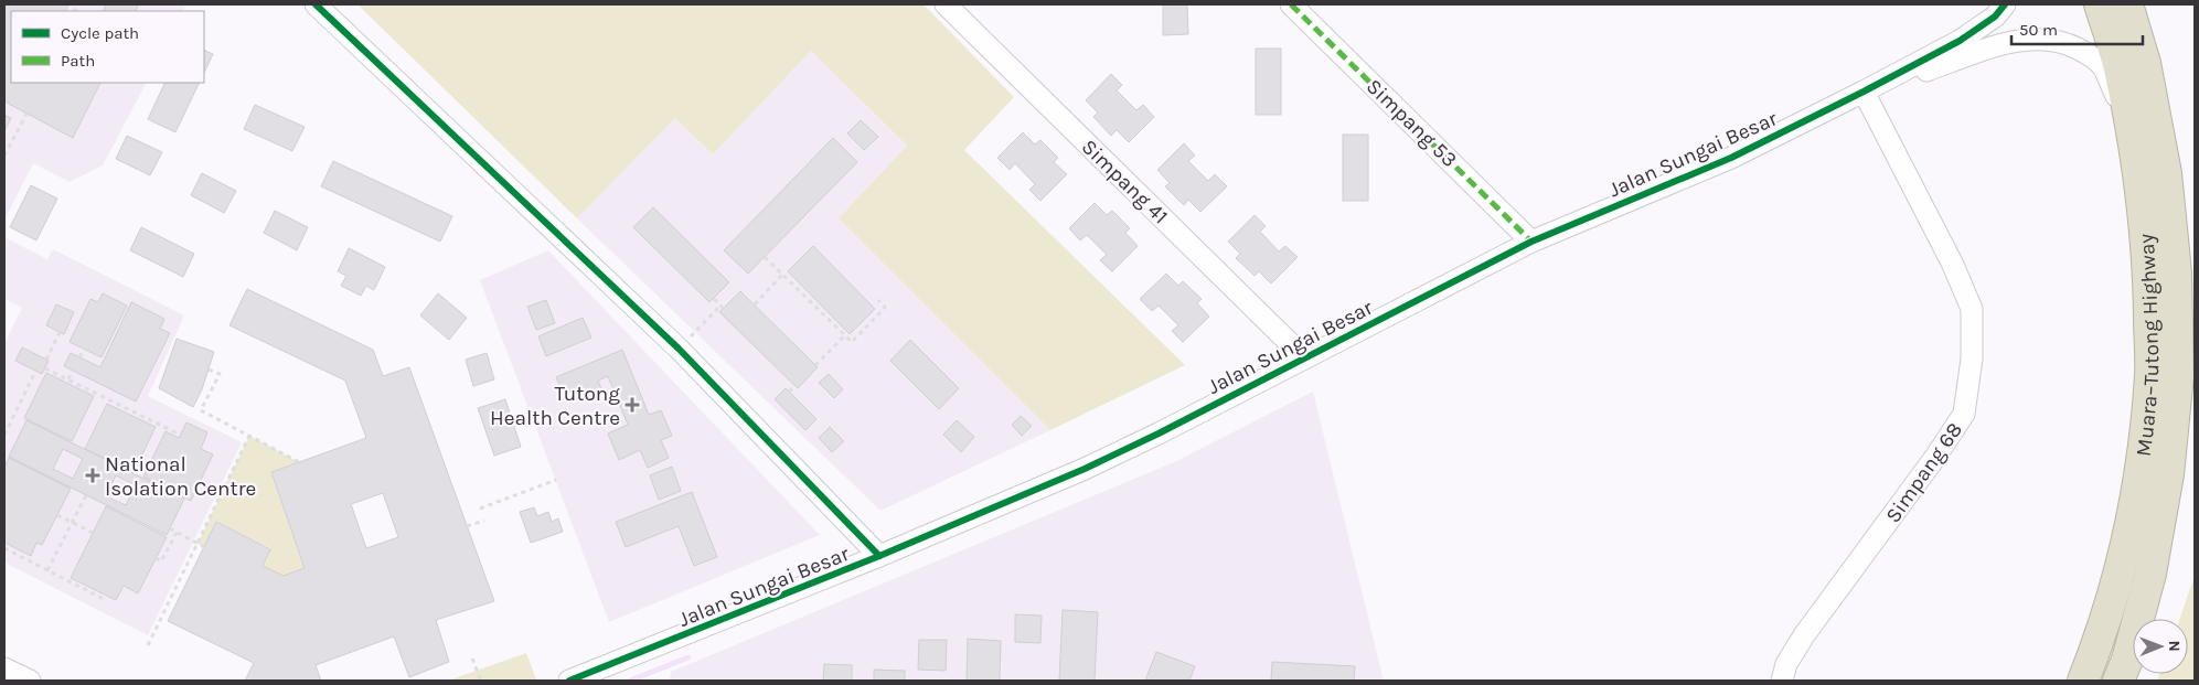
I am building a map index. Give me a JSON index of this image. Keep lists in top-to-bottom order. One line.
{"streets":{"highway":["Muara–Tutong Highway"],"street":["Simpang 53","Jalan Sungai Besar","Simpang 41","Simpang 68"]},"crossings":[["Simpang 53","Jalan Sungai Besar"],["Jalan Sungai Besar","Simpang 41"],["Jalan Sungai Besar","Muara–Tutong Highway"],["Jalan Sungai Besar","Simpang 68"]],"places":{"health":["Tutong Health Centre","National Isolation Centre"]},"legend":["Cycle path","Path"],"scale_bar":"50 m","north":"right"}
